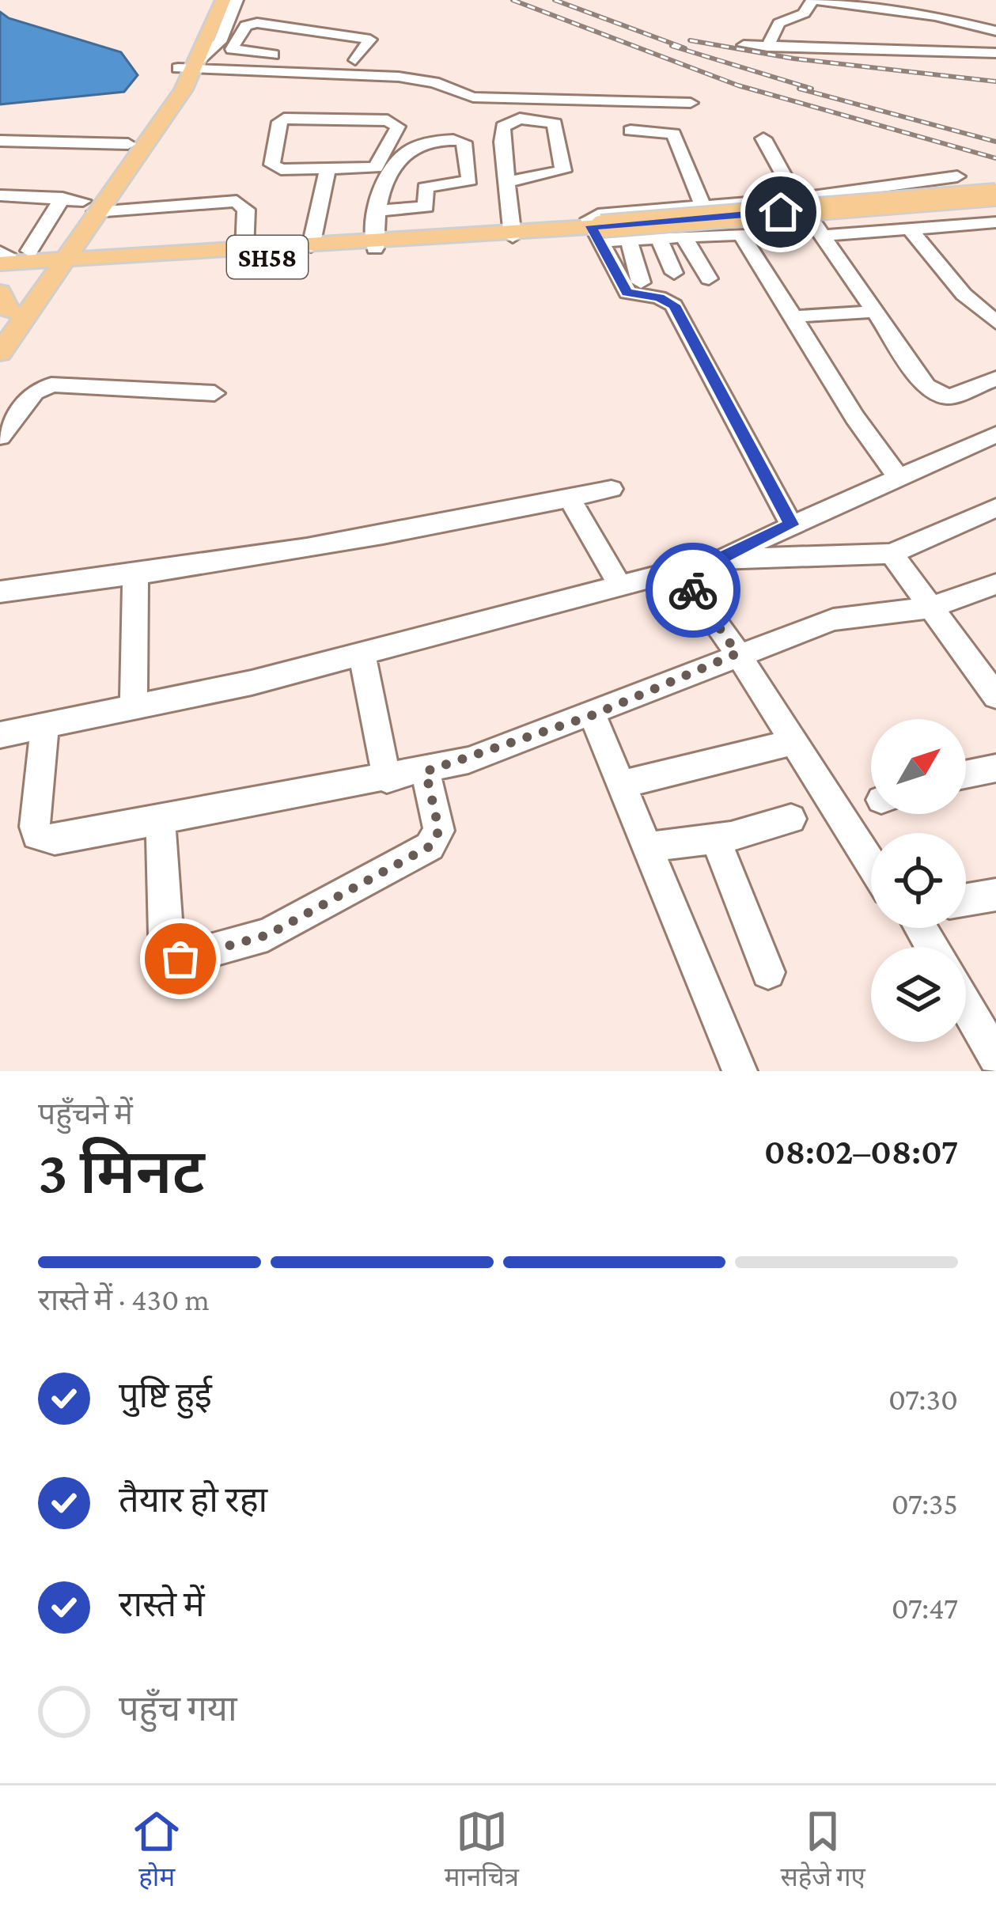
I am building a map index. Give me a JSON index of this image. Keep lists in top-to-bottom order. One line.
{"streets":{"main road":["SH58"]},"north":"top right","page":{"heading":["3 मिनट","पहुँचने में","08:02–08:07"],"bar":"रास्ते में · 430 m","list":[["पुष्टि हुई","07:30"],["तैयार हो रहा","07:35"],["रास्ते में","07:47"],"पहुँच गया"],"tabs":["होम","मानचित्र","सहेजे गए"]}}
